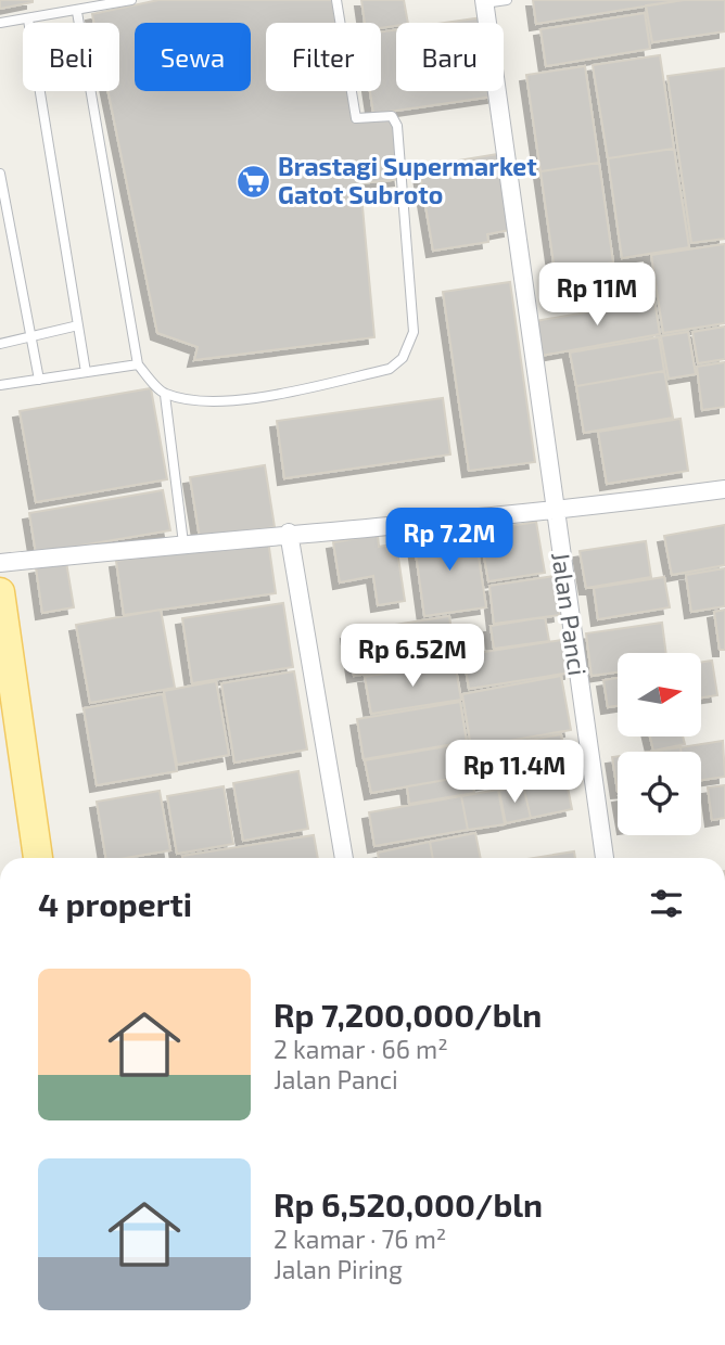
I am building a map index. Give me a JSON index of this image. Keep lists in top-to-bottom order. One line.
{"streets":{"street":["Jalan Panci"]},"places":{"supermarket":["Brastagi Supermarket Gatot Subroto"]},"north":"right","page":{"chip":["Beli","Sewa","Filter","Baru"],"price":["Rp 11M","Rp 7.2M","Rp 6.52M","Rp 11.4M"],"heading":"4 properti","list":[{"name":"Rp 7,200,000/bln","note":"2 kamar · 66 m² · Jalan Panci"},{"name":"Rp 6,520,000/bln","note":"2 kamar · 76 m² · Jalan Piring"}]}}
